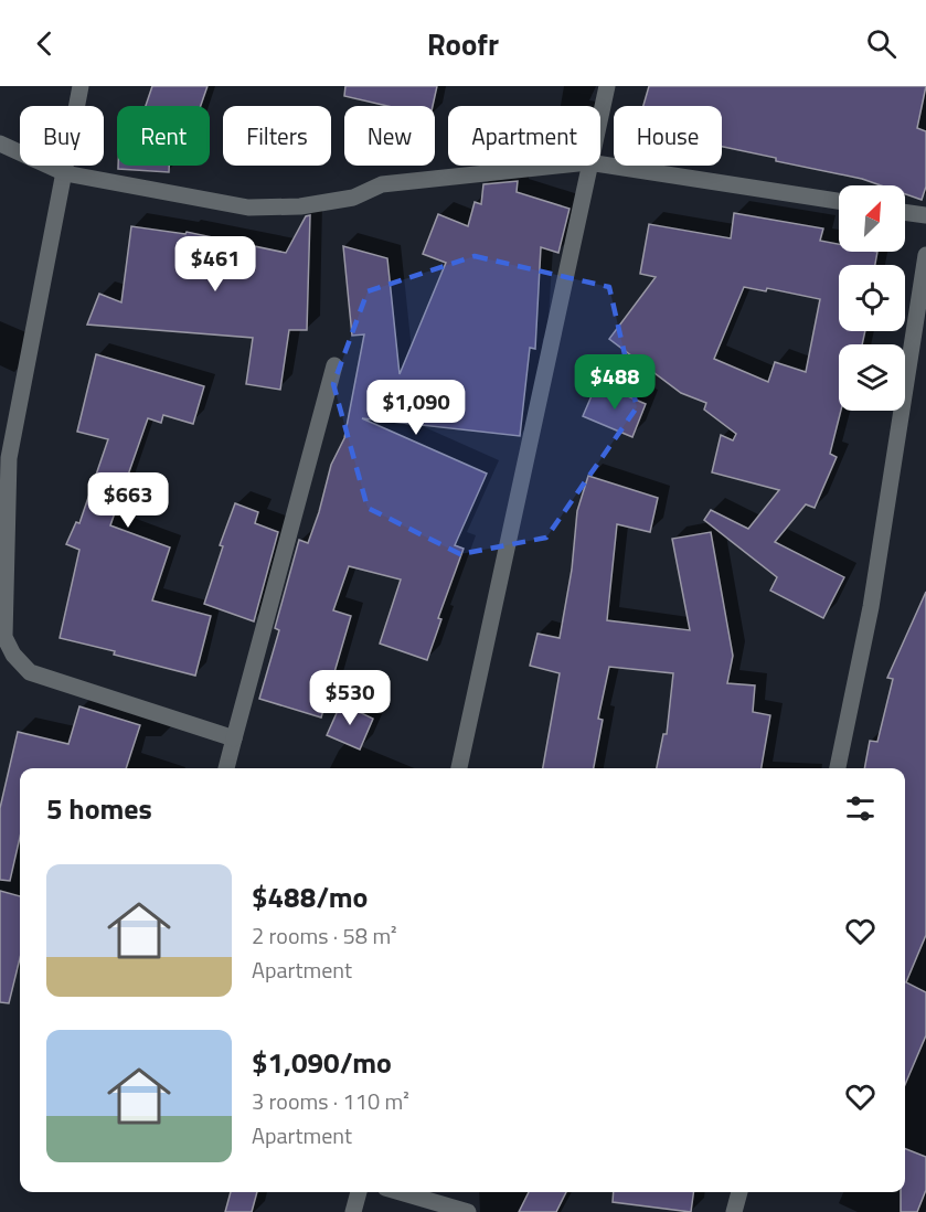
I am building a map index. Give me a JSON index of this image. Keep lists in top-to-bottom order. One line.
{"north":"top right","page":{"header":"Roofr","chip":["Buy","Rent","Filters","New","Apartment","House"],"price":["$461","$488","$1,090","$663","$530"],"heading":"5 homes","list":[{"name":"$488/mo","note":"2 rooms · 58 m² · Apartment"},{"name":"$1,090/mo","note":"3 rooms · 110 m² · Apartment"}]}}
